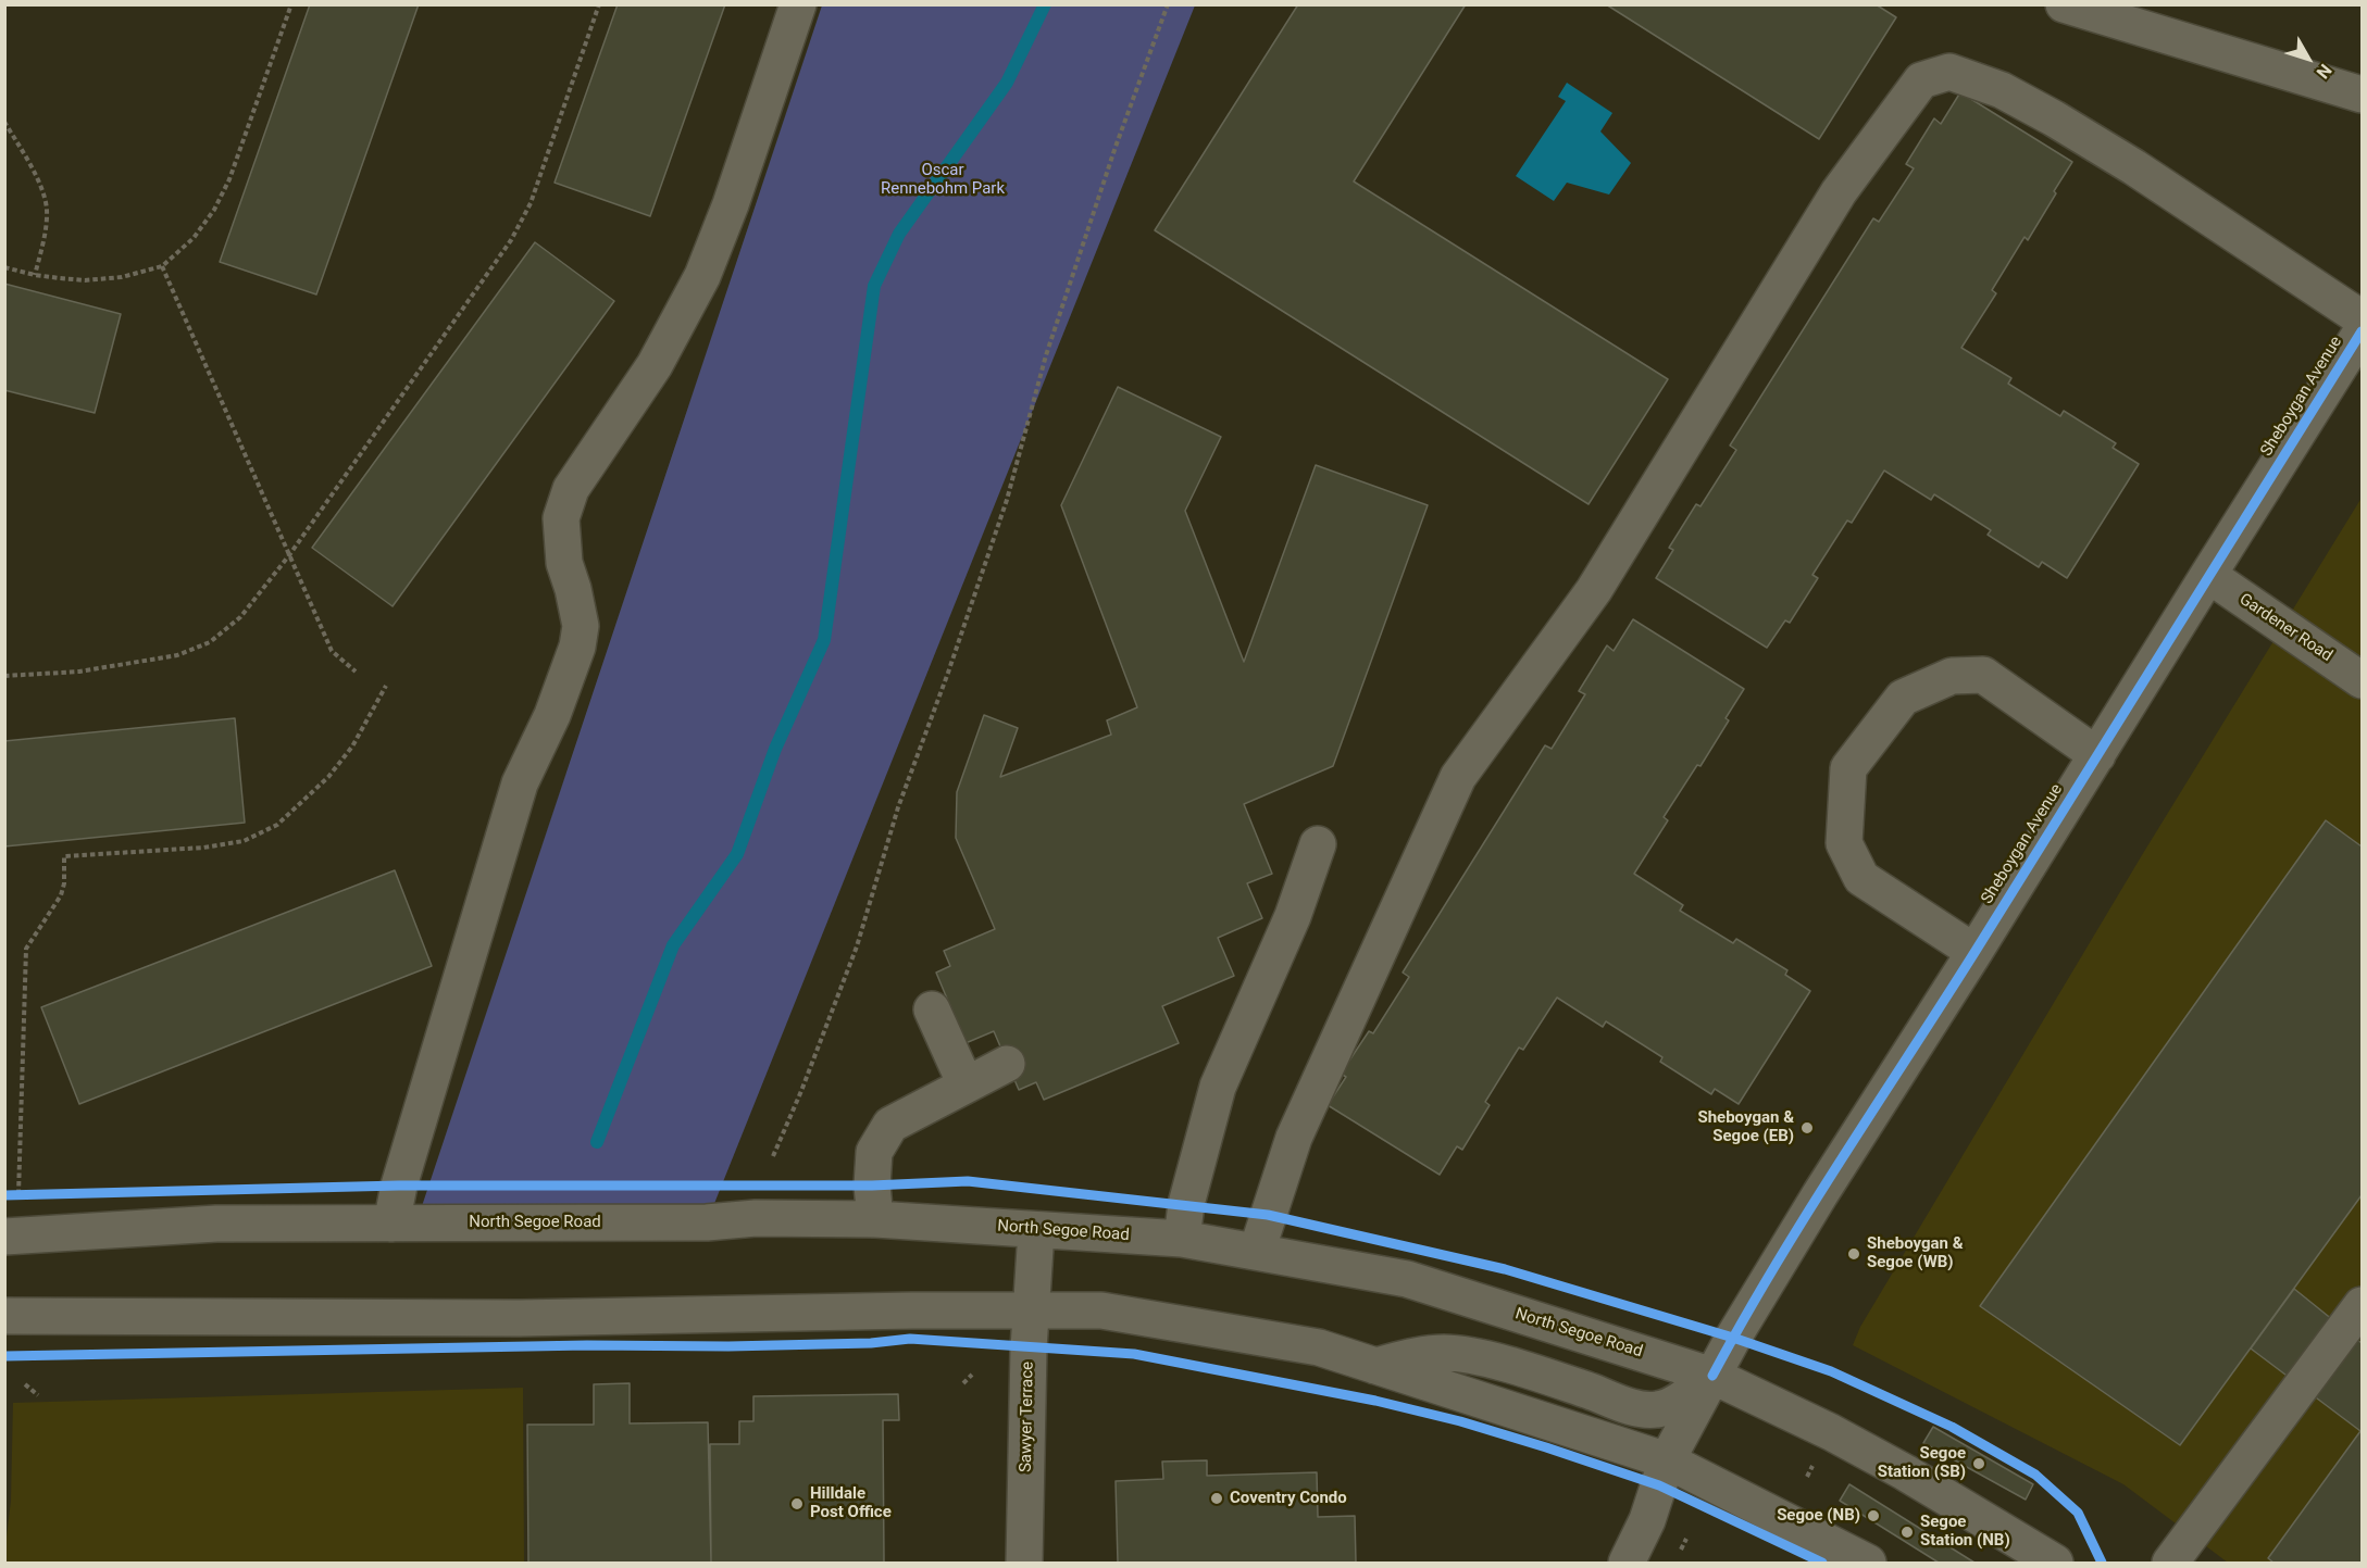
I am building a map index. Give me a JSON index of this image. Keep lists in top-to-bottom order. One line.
{"streets":{"street":["Sheboygan Avenue","Gardener Road","North Segoe Road","Sawyer Terrace"]},"crossings":[["Sheboygan Avenue","Gardener Road"],["Sheboygan Avenue","North Segoe Road"],["North Segoe Road","Sawyer Terrace"]],"parks":["Oscar Rennebohm Park"],"places":["Sheboygan & Segoe (EB)","Sheboygan & Segoe (WB)","Segoe Station (SB)","Coventry Condo","Hilldale Post Office","Segoe (NB)","Segoe Station (NB)"],"north":"bottom right"}
